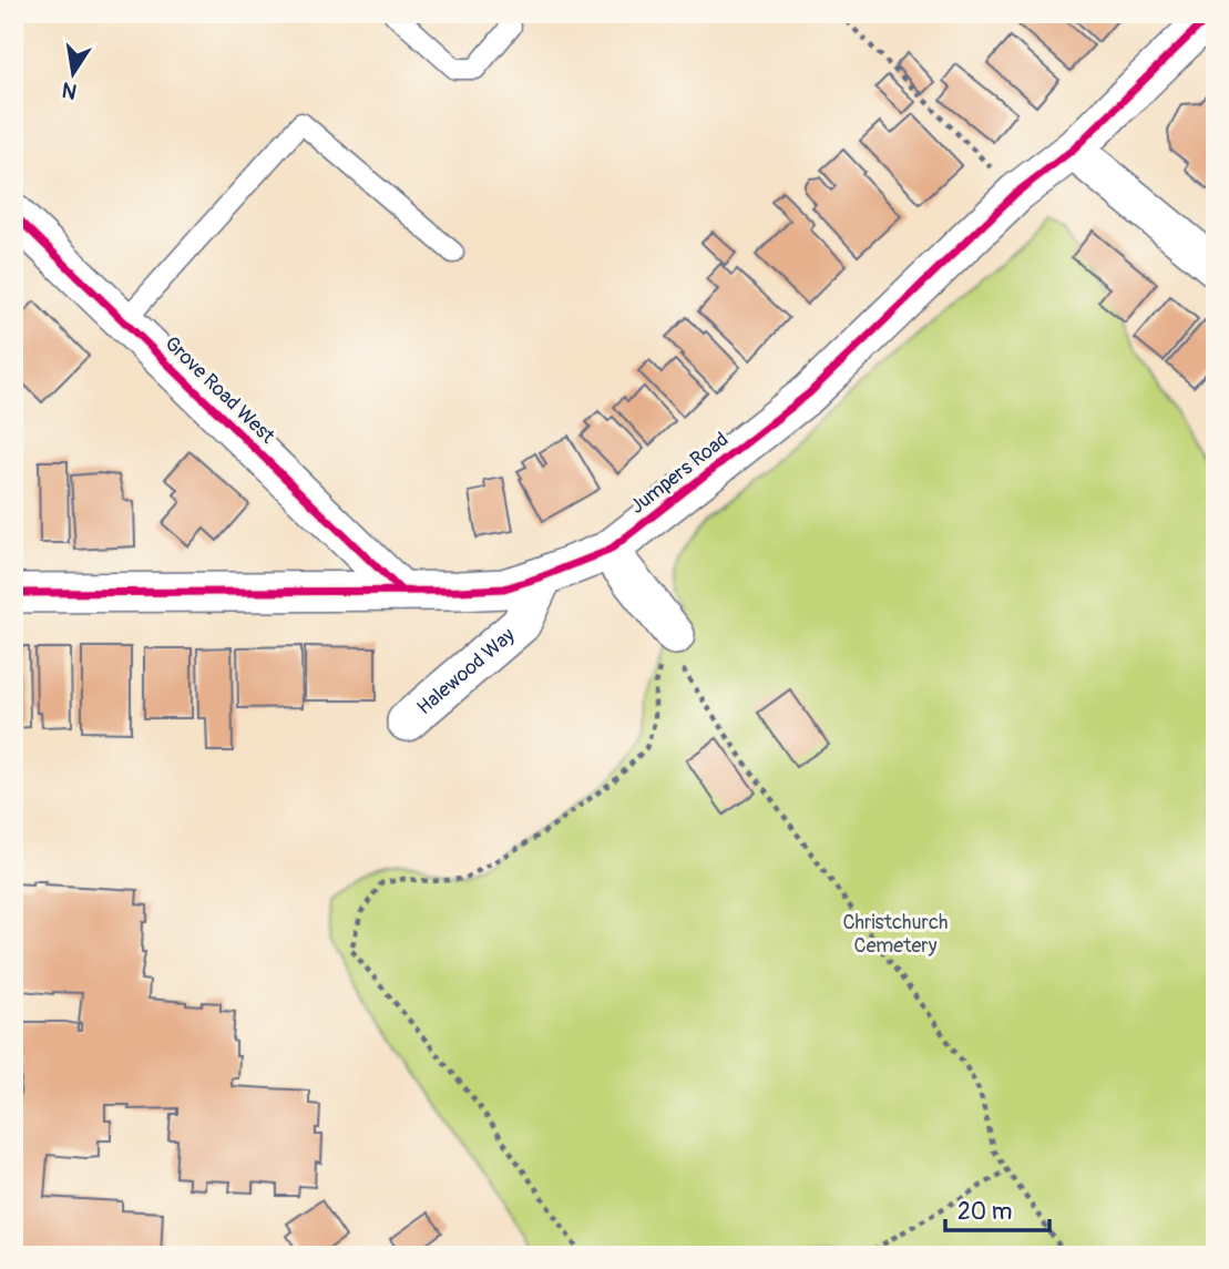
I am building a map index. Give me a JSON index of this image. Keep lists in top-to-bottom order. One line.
{"streets":{"street":["Grove Road West","Jumpers Road","Halewood Way"]},"crossings":[["Grove Road West","Jumpers Road"],["Jumpers Road","Halewood Way"]],"parks":["Christchurch Cemetery"],"scale_bar":"20 m","north":"bottom"}
